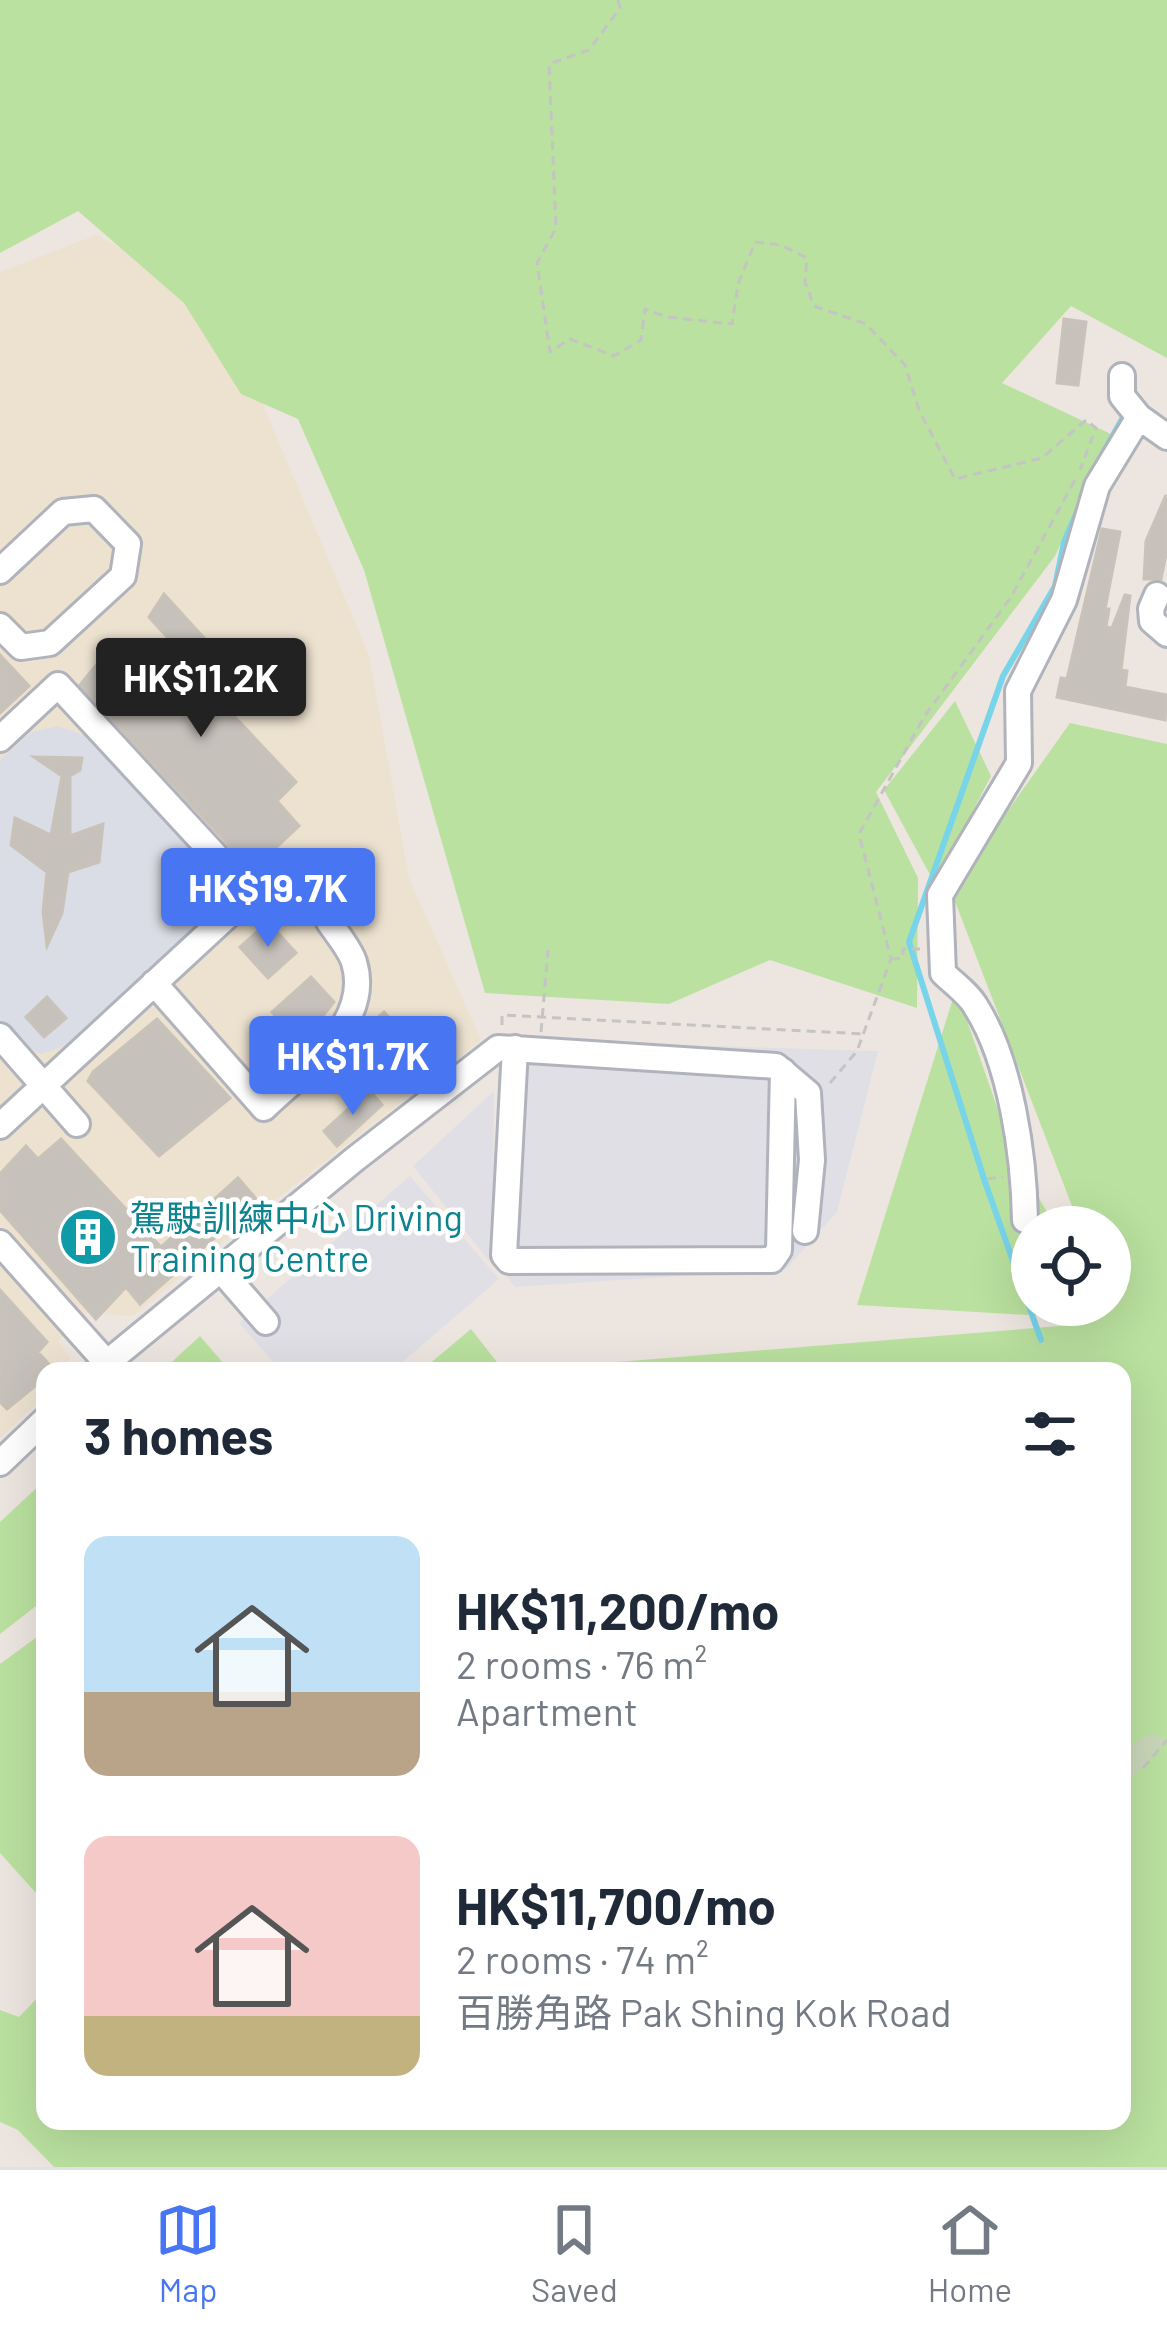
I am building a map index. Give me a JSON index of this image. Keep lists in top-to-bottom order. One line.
{"places":{"building":["駕駛訓練中心 Driving Training Centre"]},"page":{"price":["HK$11.2K","HK$19.7K","HK$11.7K"],"heading":"3 homes","list":[{"name":"HK$11,200/mo","note":"2 rooms · 76 m² · Apartment"},{"name":"HK$11,700/mo","note":"2 rooms · 74 m² · 百勝角路 Pak Shing Kok Road"}],"tabs":["Map","Saved","Home"]}}
